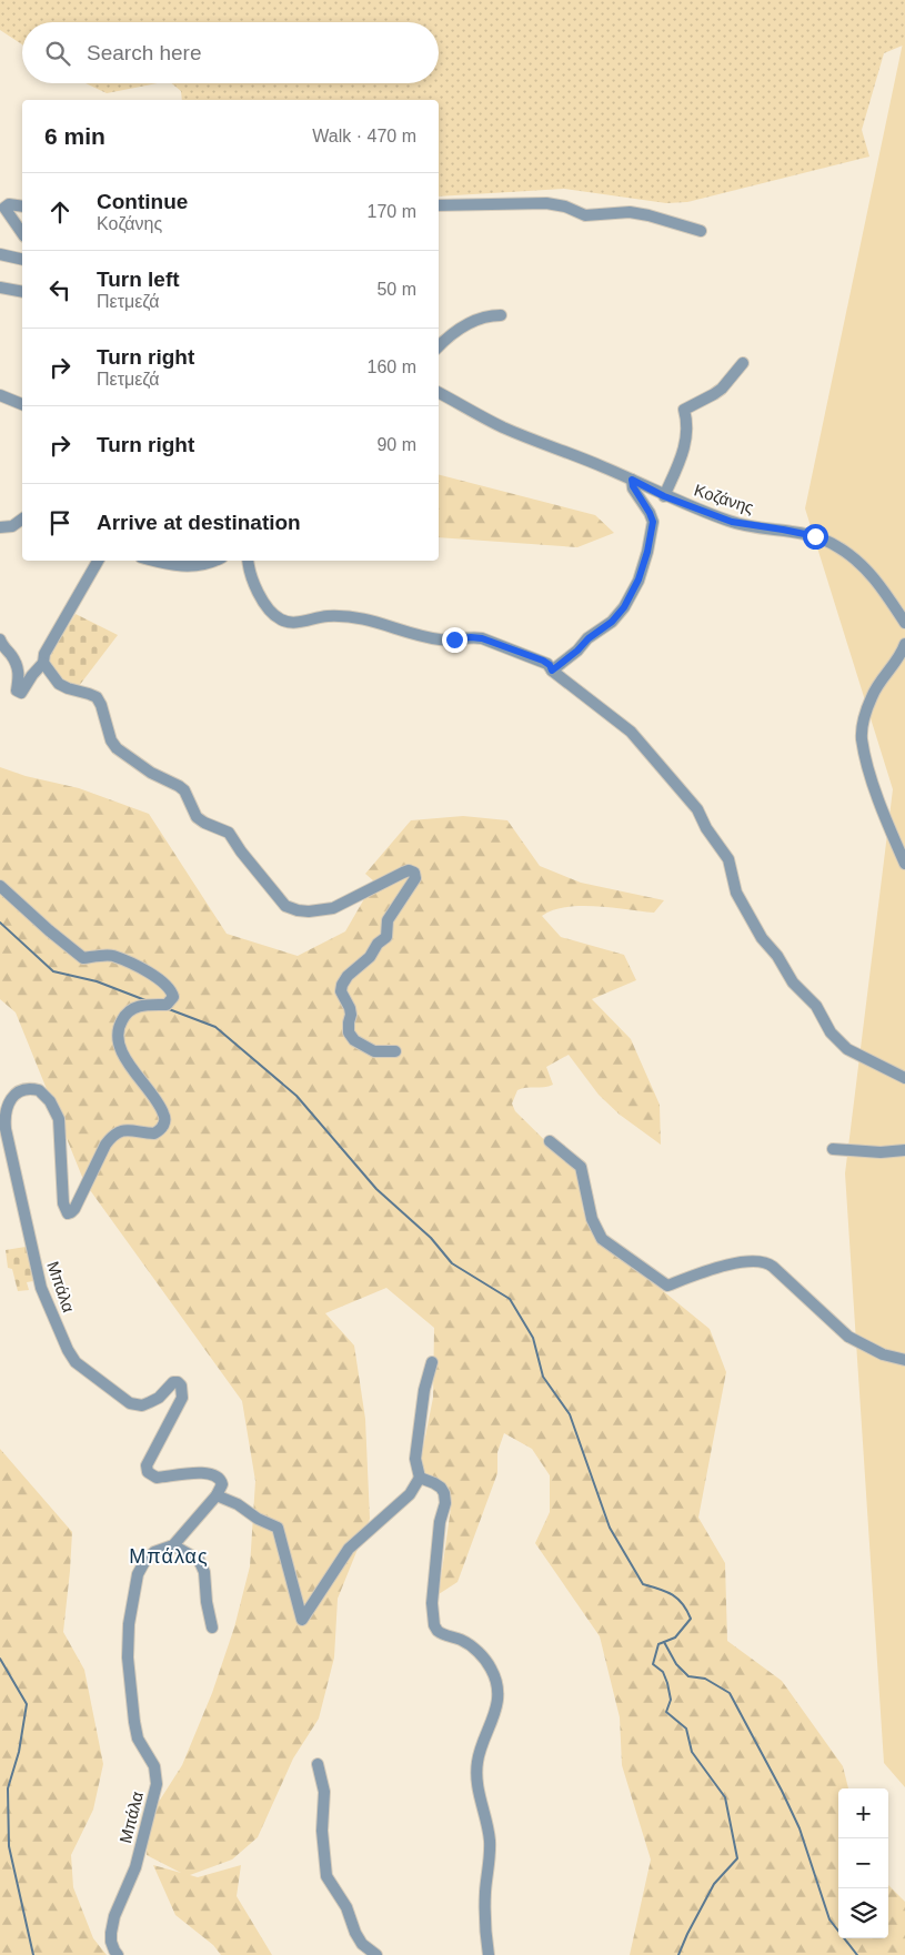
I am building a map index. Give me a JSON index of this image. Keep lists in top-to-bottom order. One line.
{"streets":{"street":["Κοζάνης","Μπάλα"]},"districts":["Μπάλας"],"page":{"search":"Search here","heading":["6 min","Walk · 470 m"],"list":[["Continue","Κοζάνης","170 m"],["Turn left","Πετμεζά","50 m"],["Turn right","Πετμεζά","160 m"],["Turn right","90 m"],"Arrive at destination"],"map_buttons":["+","−"]}}
